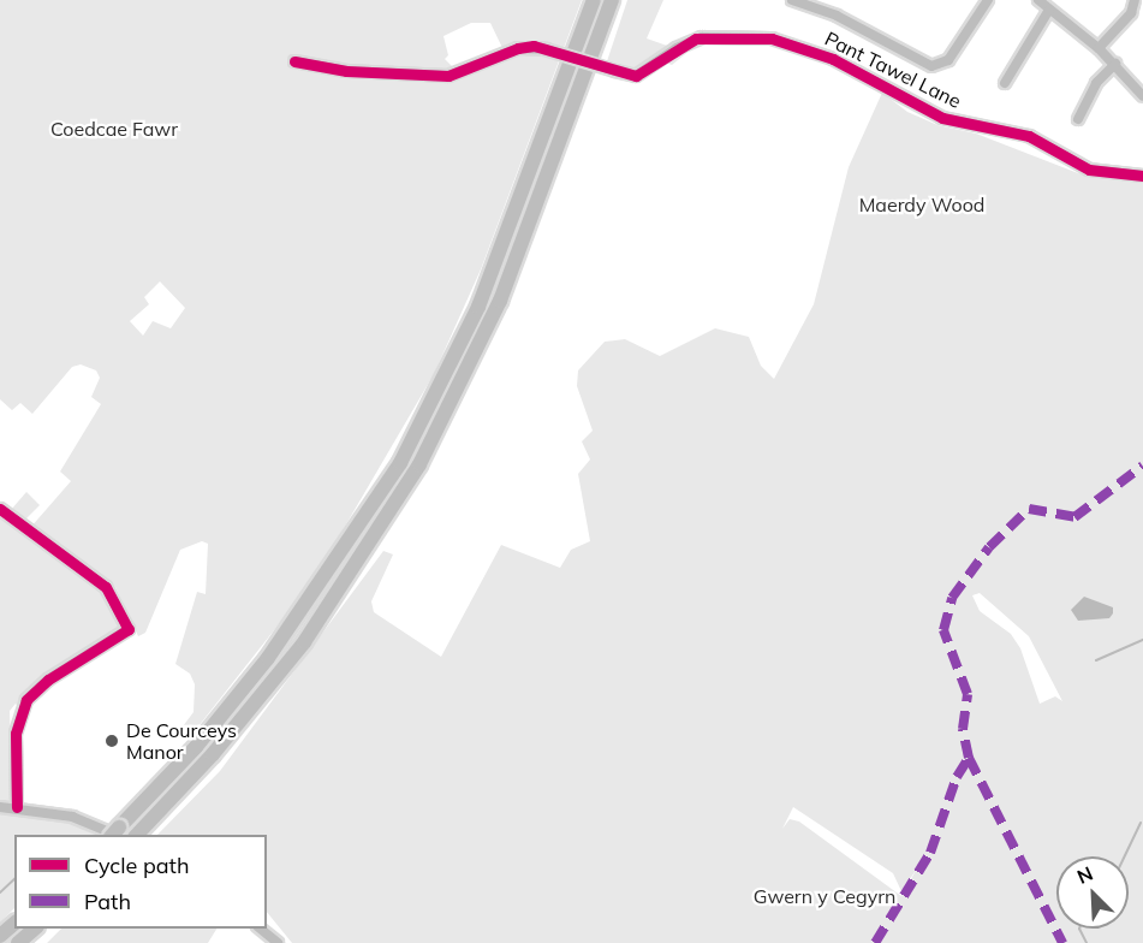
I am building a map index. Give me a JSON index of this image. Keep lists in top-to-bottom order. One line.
{"streets":{"street":["Pant Tawel Lane"]},"parks":["Coedcae Fawr","Maerdy Wood","Gwern y Cegyrn"],"places":["De Courceys Manor"],"legend":["Cycle path","Path"],"north":"top left"}
